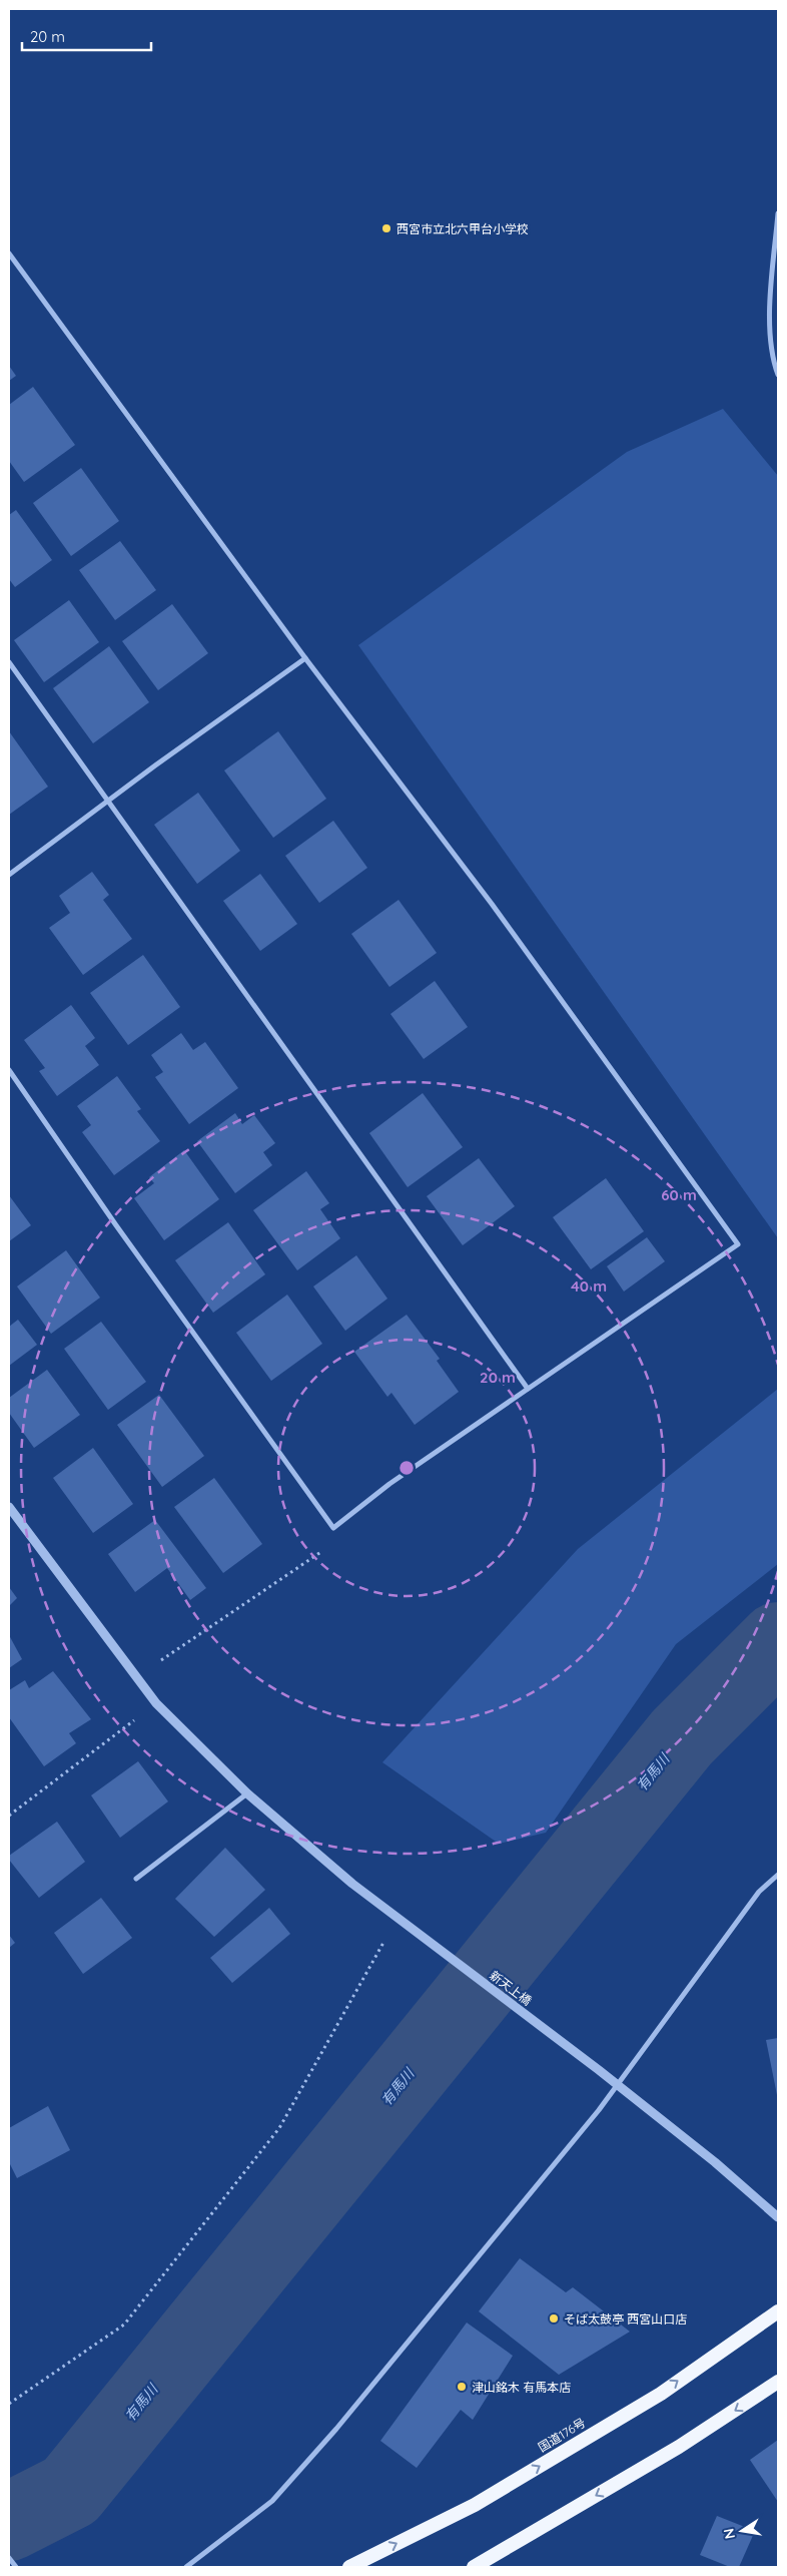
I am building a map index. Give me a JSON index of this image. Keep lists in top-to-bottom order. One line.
{"streets":{"highway":["国道176号"],"street":["新天上橋"]},"water":["有馬川"],"places":["西宮市立北六甲台小学校","そば太鼓亭 西宮山口店","津山銘木 有馬本店"],"scale_bar":"20 m","north":"left","rings":["60 m","40 m","20 m"]}
